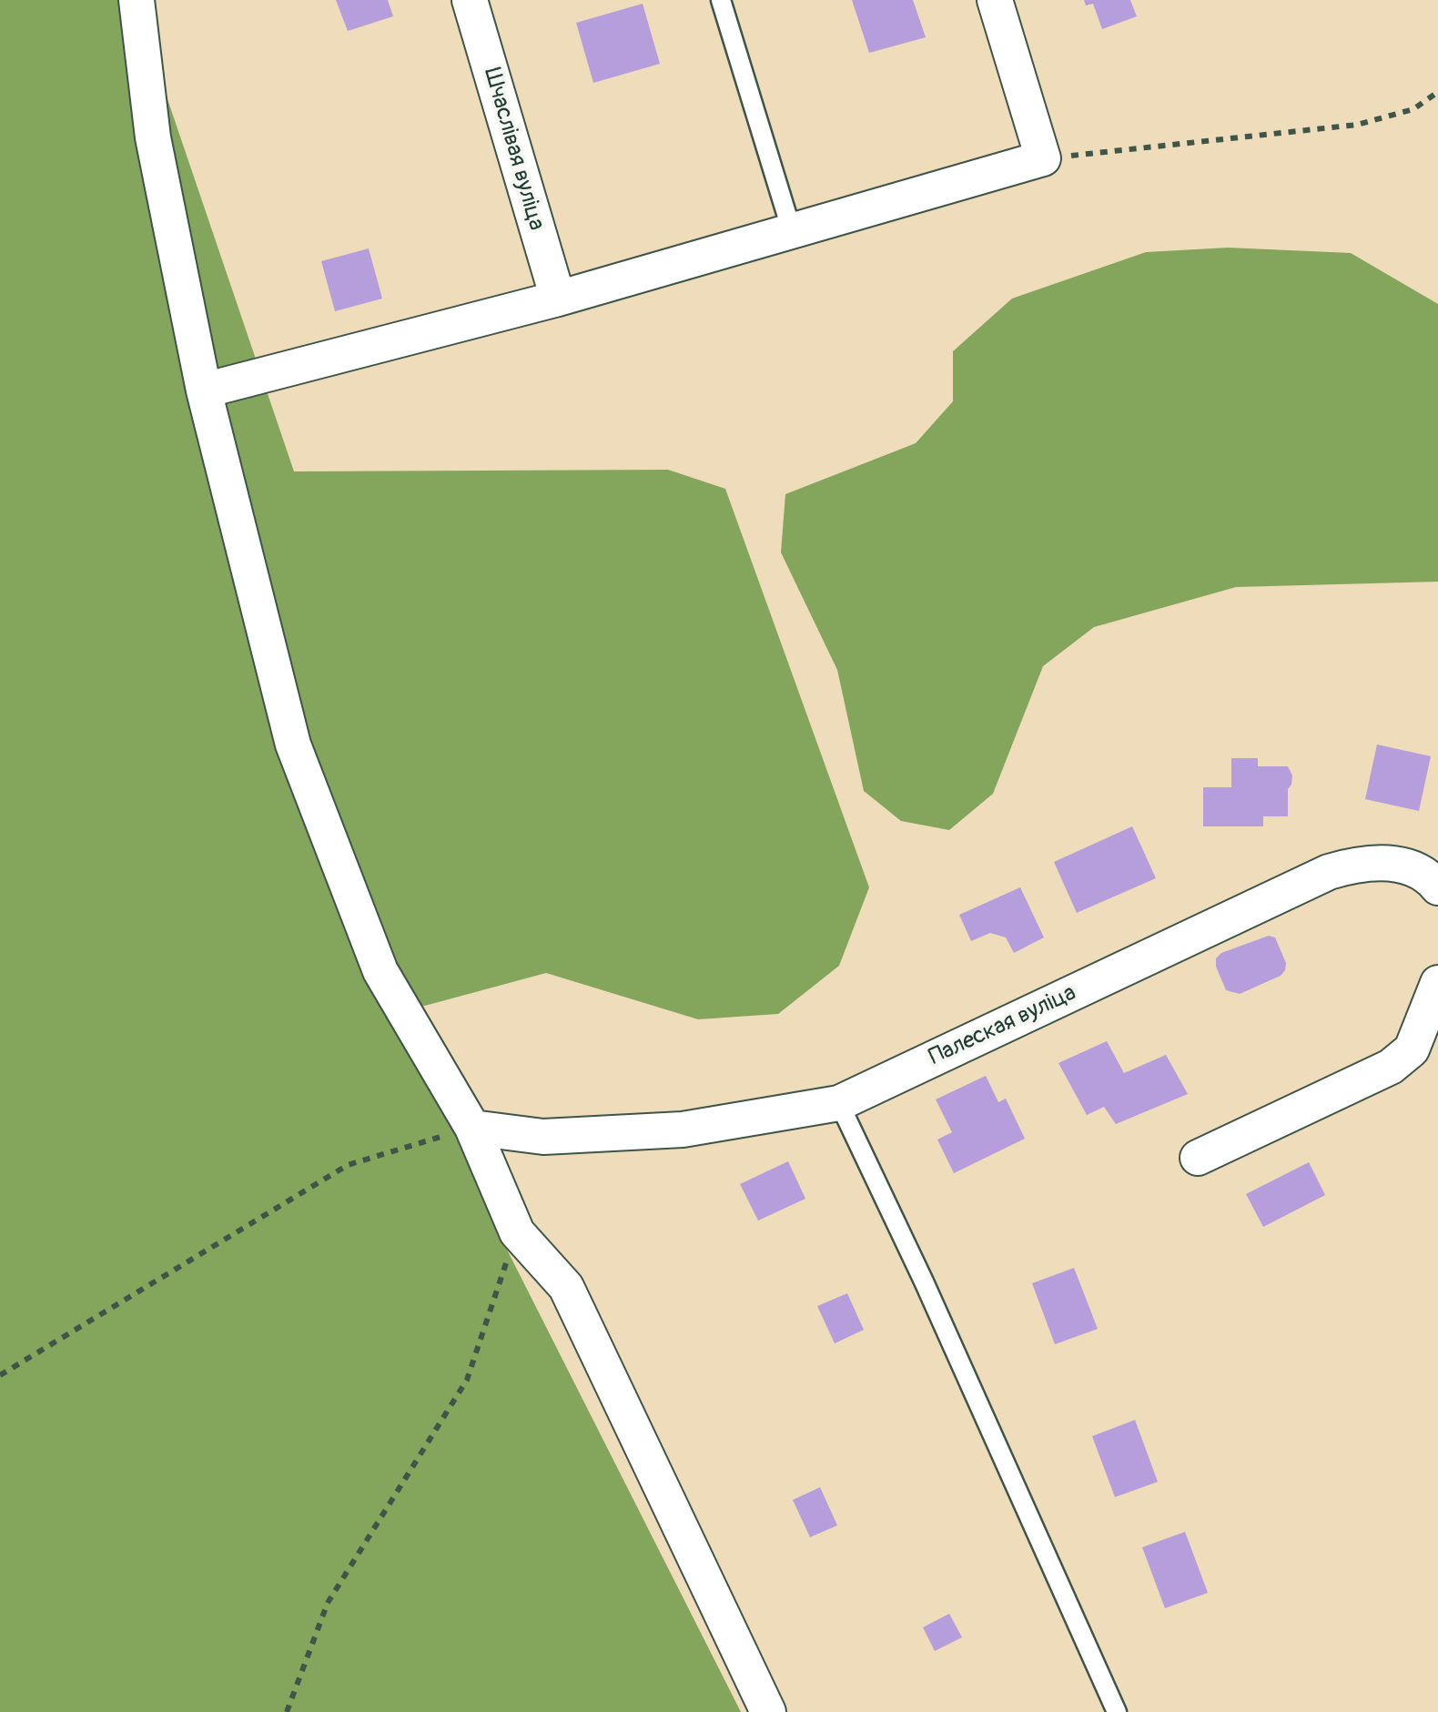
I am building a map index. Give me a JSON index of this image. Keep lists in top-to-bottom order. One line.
{"streets":{"street":["Шчаслівая вуліца","Палеская вуліца"]}}
